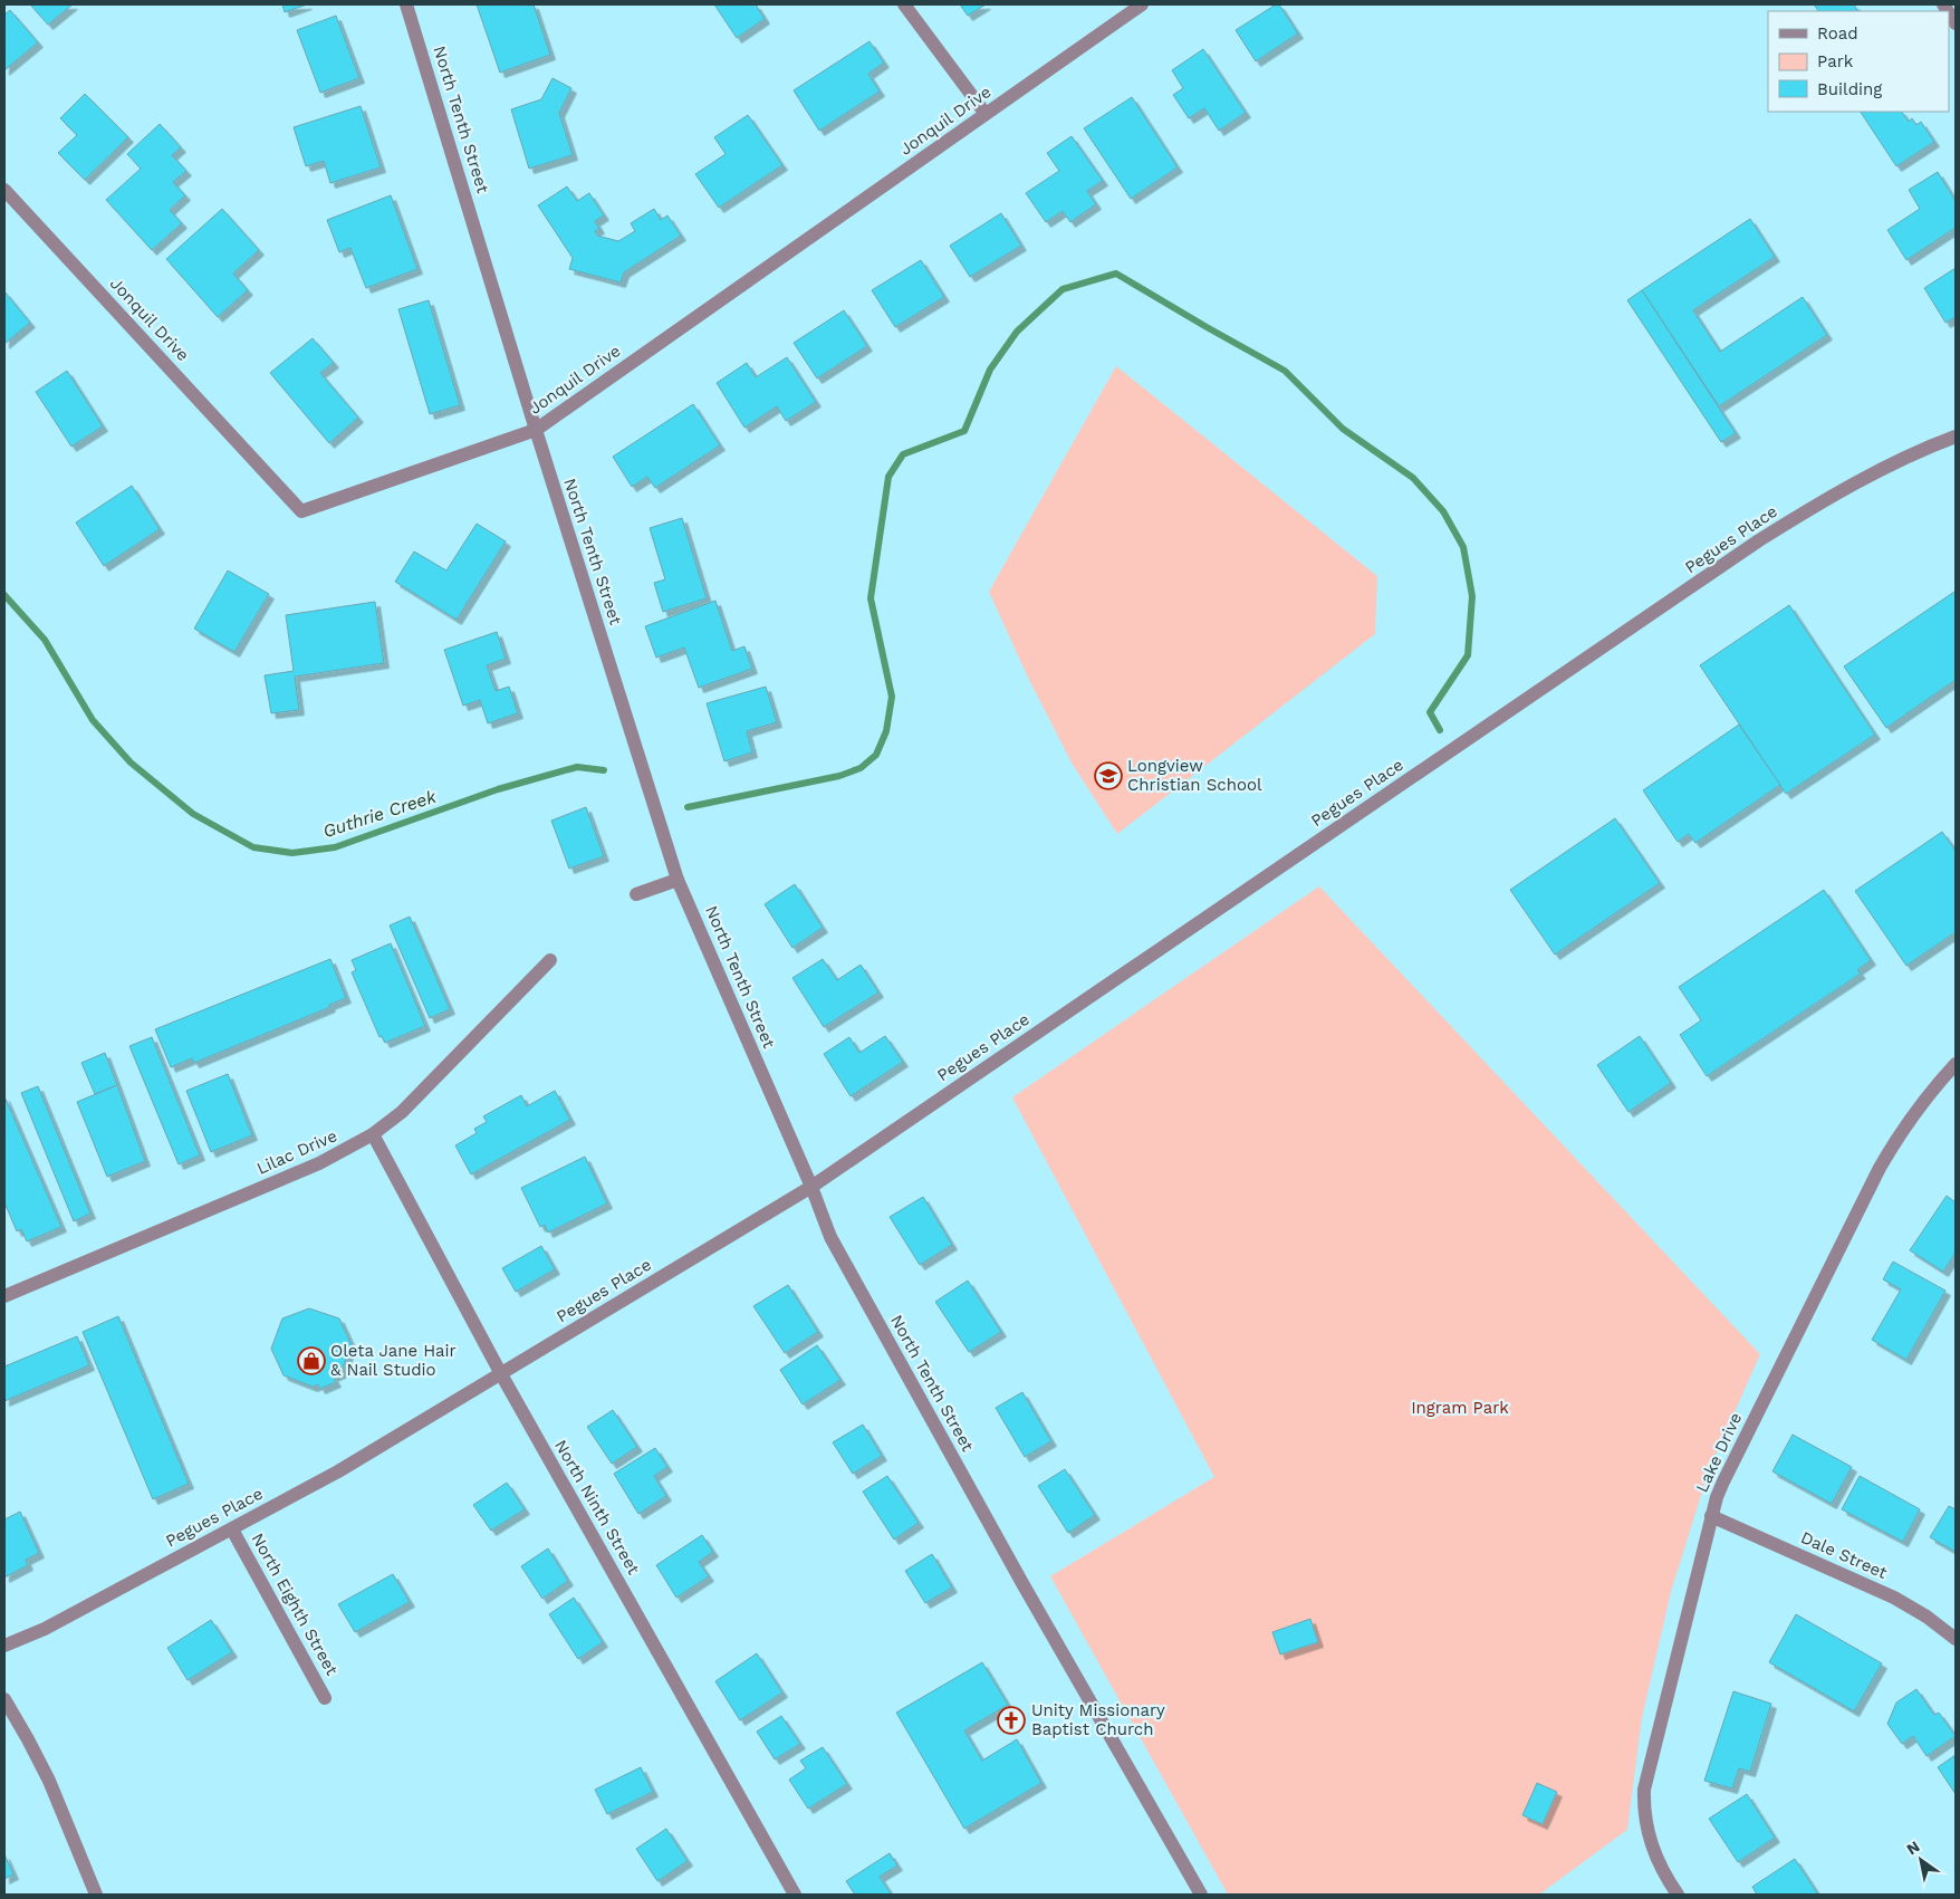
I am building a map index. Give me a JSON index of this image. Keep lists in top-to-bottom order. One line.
{"streets":{"street":["North Tenth Street","Jonquil Drive","Pegues Place","Lilac Drive","Lake Drive","North Ninth Street","Dale Street","North Eighth Street"]},"crossings":[["North Tenth Street","Jonquil Drive"],["North Tenth Street","Pegues Place"],["Pegues Place","North Ninth Street"],["Pegues Place","North Eighth Street"],["Lilac Drive","North Ninth Street"],["Lake Drive","Dale Street"]],"water":["Guthrie Creek"],"parks":["Ingram Park"],"places":{"school or university":["Longview Christian School"],"shop":["Oleta Jane Hair & Nail Studio"],"church":["Unity Missionary Baptist Church"]},"legend":["Road","Park","Building"],"north":"top left"}
